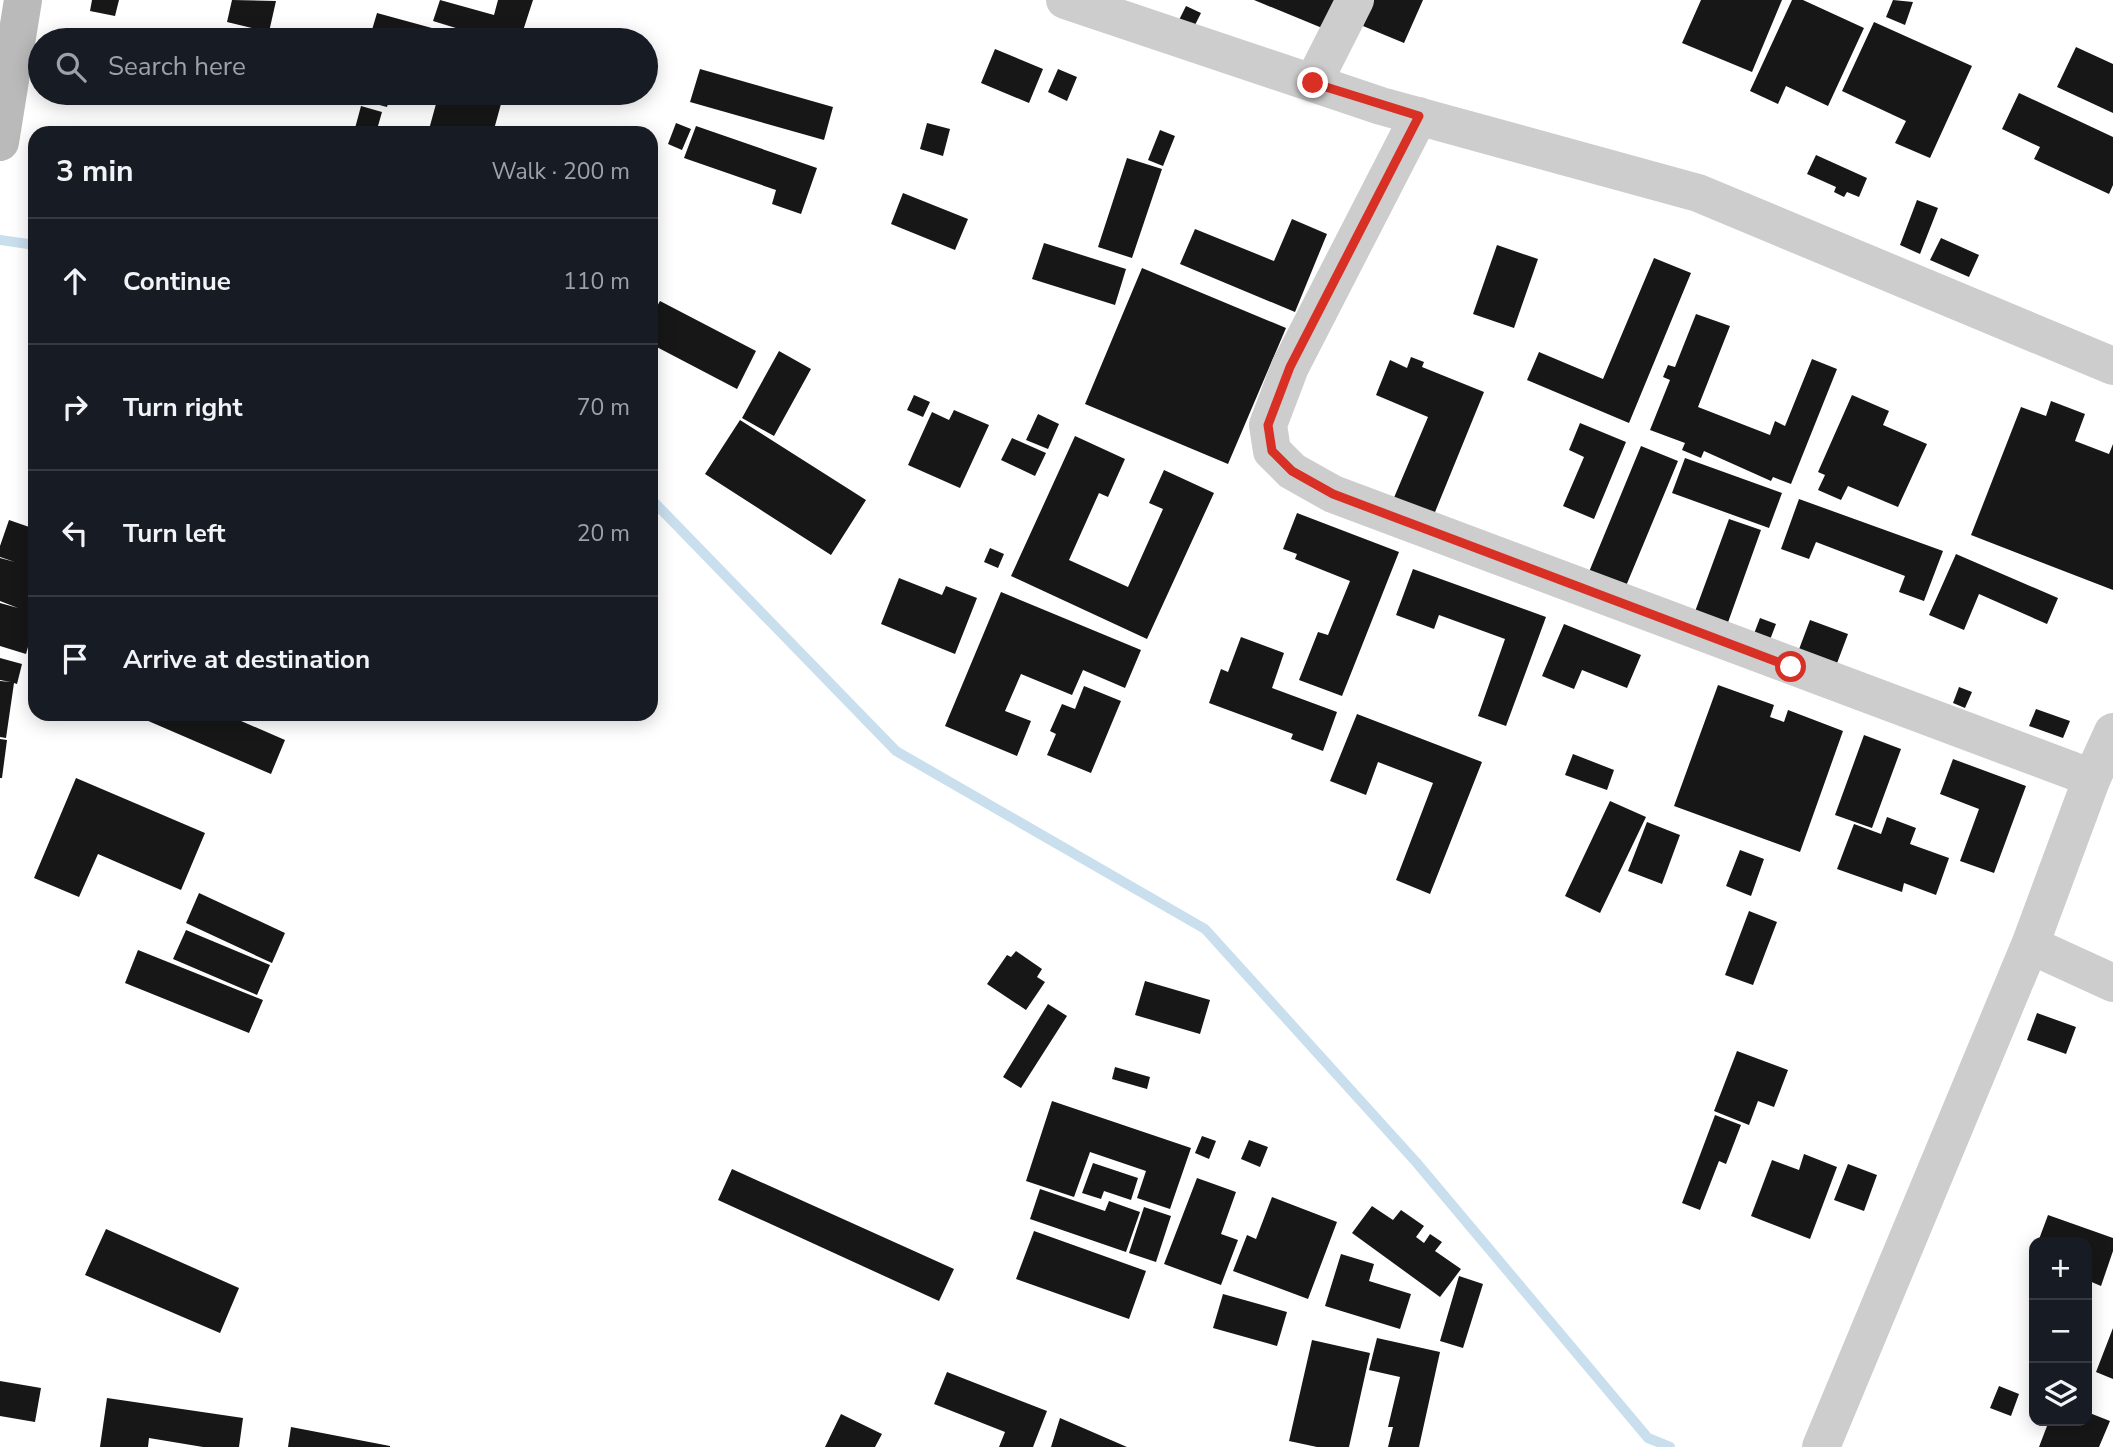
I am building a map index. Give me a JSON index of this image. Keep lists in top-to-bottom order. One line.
{"page":{"search":"Search here","heading":["3 min","Walk · 200 m"],"list":[["Continue","110 m"],["Turn right","70 m"],["Turn left","20 m"],"Arrive at destination"],"map_buttons":["+","−"]}}
